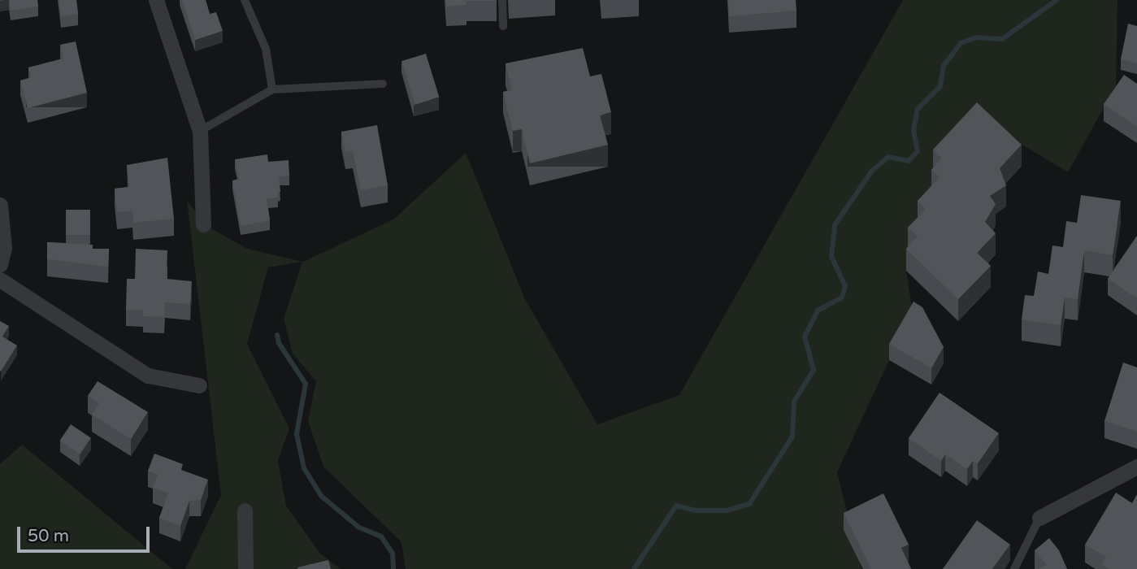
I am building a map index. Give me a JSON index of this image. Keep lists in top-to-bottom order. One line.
{"scale_bar":"50 m"}
